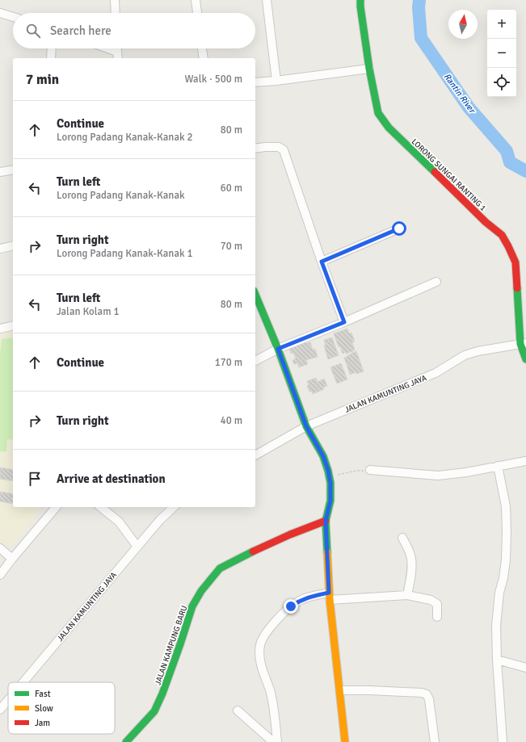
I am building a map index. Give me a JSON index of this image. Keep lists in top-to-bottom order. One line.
{"streets":{"street":["LORONG SUNGAI RANTING 1","JALAN KAMUNTING JAYA","JALAN KAMPUNG BARU"]},"crossings":[["LORONG SUNGAI RANTING 1","JALAN KAMUNTING JAYA"]],"water":["Rantin River"],"legend":["Fast","Slow","Jam"],"north":"top","page":{"map_buttons":["+","−"],"search":"Search here","heading":["7 min","Walk · 500 m"],"list":[["Continue","Lorong Padang Kanak-Kanak 2","80 m"],["Turn left","Lorong Padang Kanak-Kanak","60 m"],["Turn right","Lorong Padang Kanak-Kanak 1","70 m"],["Turn left","Jalan Kolam 1","80 m"],["Continue","170 m"],["Turn right","40 m"],"Arrive at destination"]}}
